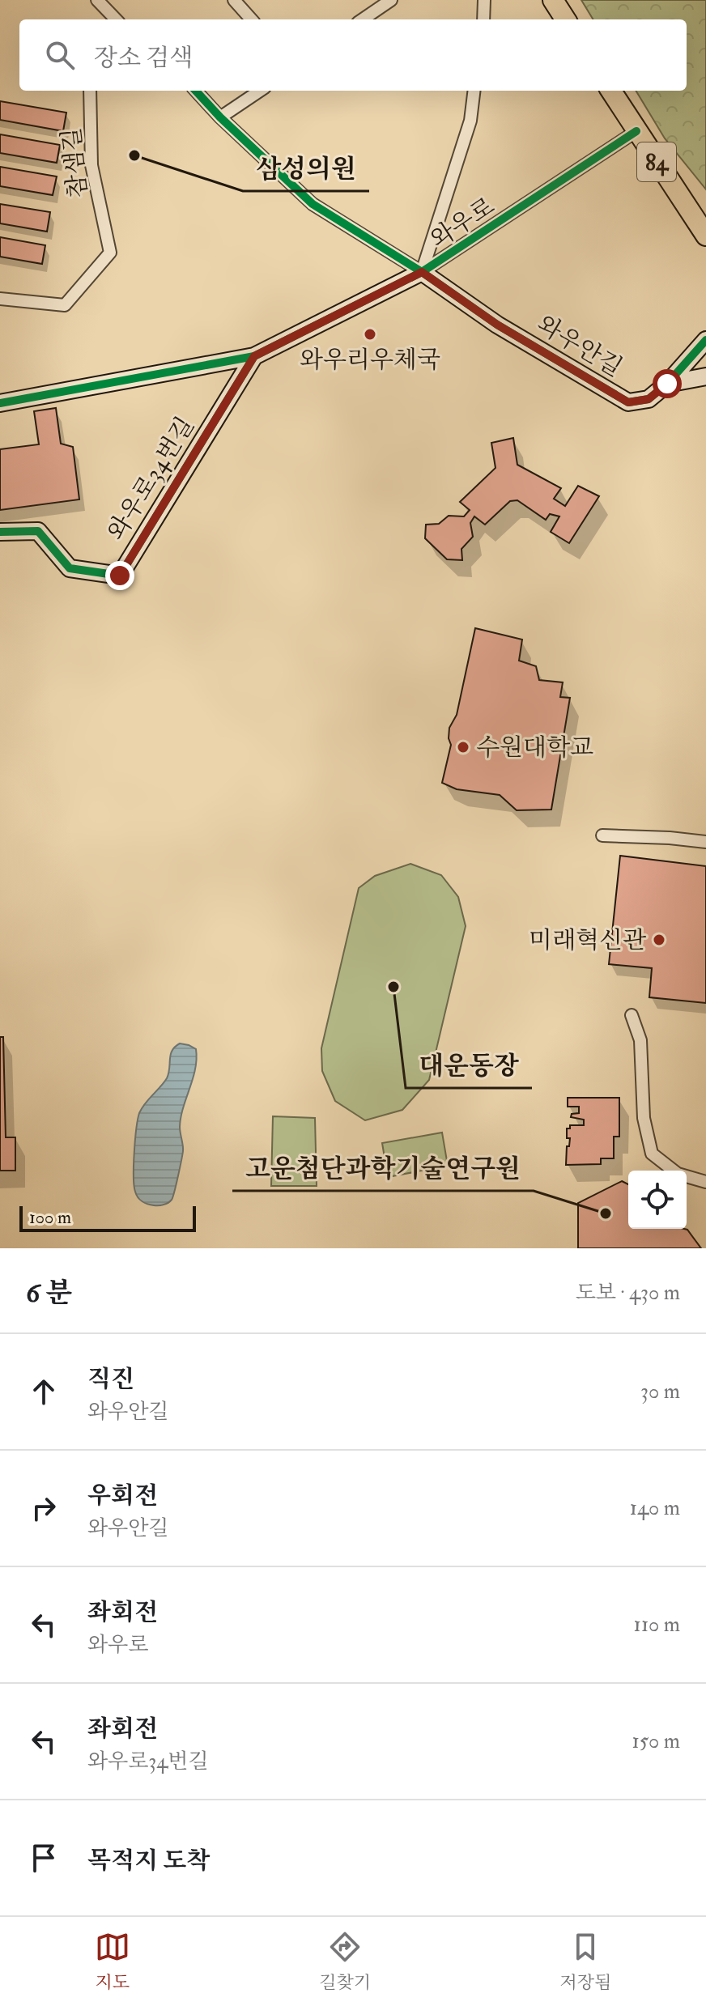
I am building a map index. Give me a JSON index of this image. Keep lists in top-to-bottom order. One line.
{"streets":{"main road":["84"],"street":["참샘길","와우로","와우안길","와우로34번길"]},"crossings":[["84","와우로"],["와우로","와우안길"],["와우로","와우로34번길"]],"places":["삼성의원","와우리우체국","수원대학교","미래혁신관","대운동장","고운첨단과학기술연구원"],"scale_bar":"100 m","page":{"search":"장소 검색","scale":"100 m","heading":["6 분","도보 · 430 m"],"list":[["직진","와우안길","30 m"],["우회전","와우안길","140 m"],["좌회전","와우로","110 m"],["좌회전","와우로34번길","150 m"],"목적지 도착"],"nav":["지도","길찾기","저장됨"]}}
